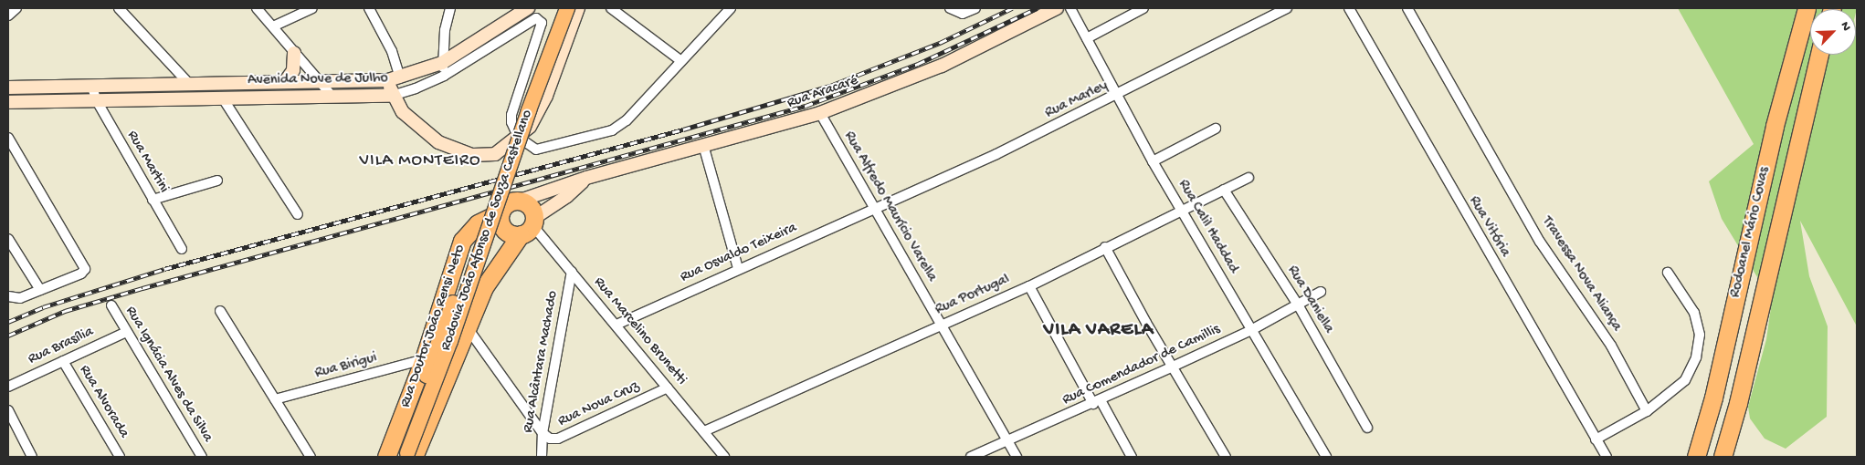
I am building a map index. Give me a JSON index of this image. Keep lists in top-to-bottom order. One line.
{"streets":{"highway":["Rodoanel Mário Covas","Rua Doutor João Rensi Neto"],"main road":["Rodovia João Afonso de Souza Castellano"],"street":["Avenida Nove de Julho","Rua Aracaré","Rua Marley","Rua Martini","Rua Alfredo Maurício Varella","Rua Calil Haddad","Rua Vitória","Rua Osvaldo Teixeira","Travessa Nova Aliança","Rua Portugal","Rua Daniella","Rua Marcelino Brunetti","Rua Brasília","Rua Alcântara Machado","Rua Comendador de Camillis","Rua Birigui","Rua Ignácia Alves da Silva","Rua Alvorada","Rua Nova Cruz"]},"crossings":[["Avenida Nove de Julho","Rua Martini"],["Rua Aracaré","Rua Alfredo Maurício Varella"],["Rua Aracaré","Rua Doutor João Rensi Neto"],["Rua Aracaré","Rua Marcelino Brunetti"],["Rua Marley","Rua Alfredo Maurício Varella"],["Rua Marley","Rua Calil Haddad"],["Rua Marley","Rua Osvaldo Teixeira"],["Rua Alfredo Maurício Varella","Rua Osvaldo Teixeira"],["Rua Alfredo Maurício Varella","Rua Portugal"],["Rua Alfredo Maurício Varella","Rua Comendador de Camillis"],["Rua Calil Haddad","Rua Portugal"],["Rua Calil Haddad","Rua Comendador de Camillis"],["Rodovia João Afonso de Souza Castellano","Rua Doutor João Rensi Neto"],["Rua Osvaldo Teixeira","Rua Marcelino Brunetti"],["Rua Portugal","Rua Daniella"],["Rua Portugal","Rua Marcelino Brunetti"],["Rua Daniella","Rua Comendador de Camillis"],["Rua Doutor João Rensi Neto","Rua Marcelino Brunetti"],["Rua Doutor João Rensi Neto","Rua Birigui"],["Rua Marcelino Brunetti","Rua Alcântara Machado"],["Rua Marcelino Brunetti","Rua Nova Cruz"],["Rua Brasília","Rua Ignácia Alves da Silva"],["Rua Brasília","Rua Alvorada"],["Rua Alcântara Machado","Rua Nova Cruz"]],"districts":["VILA MONTEIRO","VILA VARELA"],"north":"top right"}
